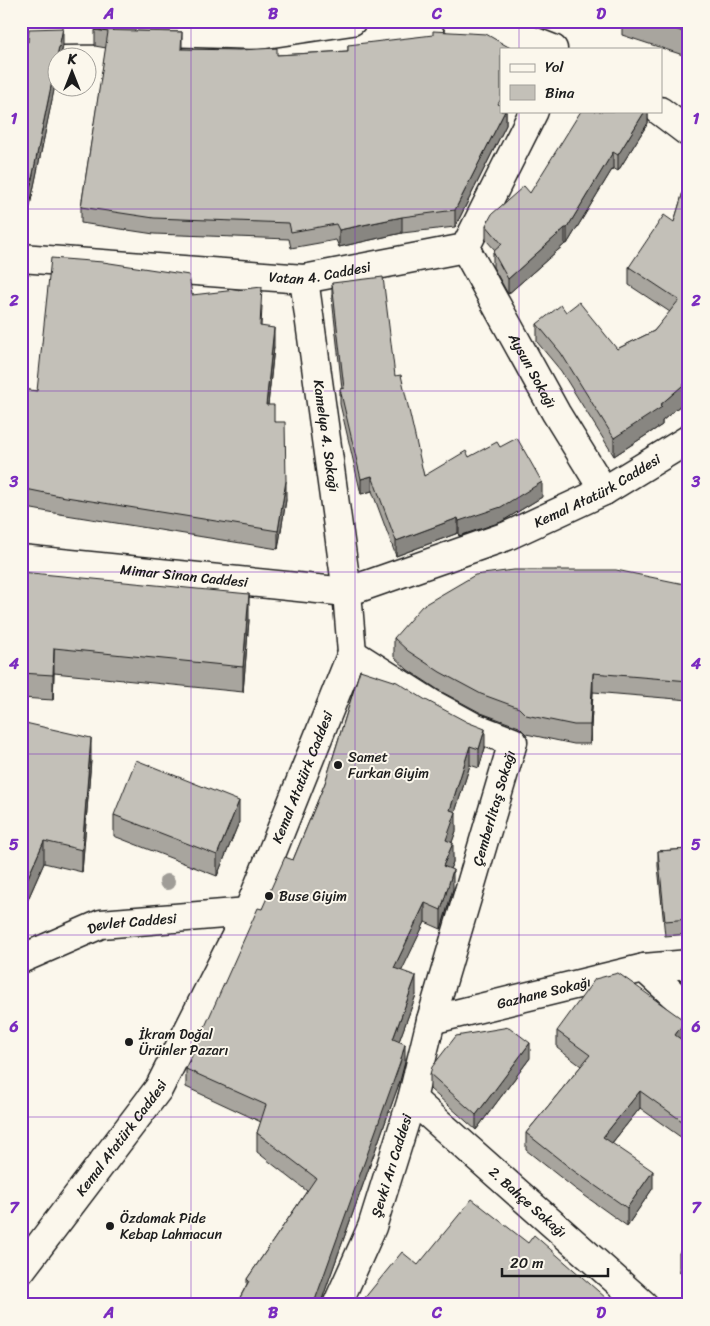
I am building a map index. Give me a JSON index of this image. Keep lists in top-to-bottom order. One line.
{"streets":{"street":["Vatan 4. Caddesi","Aysun Sokağı","Kamelya 4. Sokağı","Kemal Atatürk Caddesi","Mimar Sinan Caddesi","Çemberlitaş Sokağı","Devlet Caddesi","Gazhane Sokağı","Şevki Arı Caddesi","2. Bahçe Sokağı"]},"crossings":[["Vatan 4. Caddesi","Aysun Sokağı"],["Vatan 4. Caddesi","Kamelya 4. Sokağı"],["Aysun Sokağı","Kemal Atatürk Caddesi"],["Kamelya 4. Sokağı","Kemal Atatürk Caddesi"],["Kamelya 4. Sokağı","Mimar Sinan Caddesi"],["Kemal Atatürk Caddesi","Mimar Sinan Caddesi"],["Kemal Atatürk Caddesi","Çemberlitaş Sokağı"],["Kemal Atatürk Caddesi","Devlet Caddesi"],["Çemberlitaş Sokağı","Gazhane Sokağı"],["Çemberlitaş Sokağı","Şevki Arı Caddesi"],["Gazhane Sokağı","Şevki Arı Caddesi"],["Şevki Arı Caddesi","2. Bahçe Sokağı"]],"places":["Samet Furkan Giyim","Buse Giyim","İkram Doğal Ürünler Pazarı","Özdamak Pide Kebap Lahmacun"],"legend":["Yol","Bina"],"scale_bar":"20 m","north":"top","grid":{"columns":["A","B","C","D"],"rows":["1","2","3","4","5","6","7"]}}
